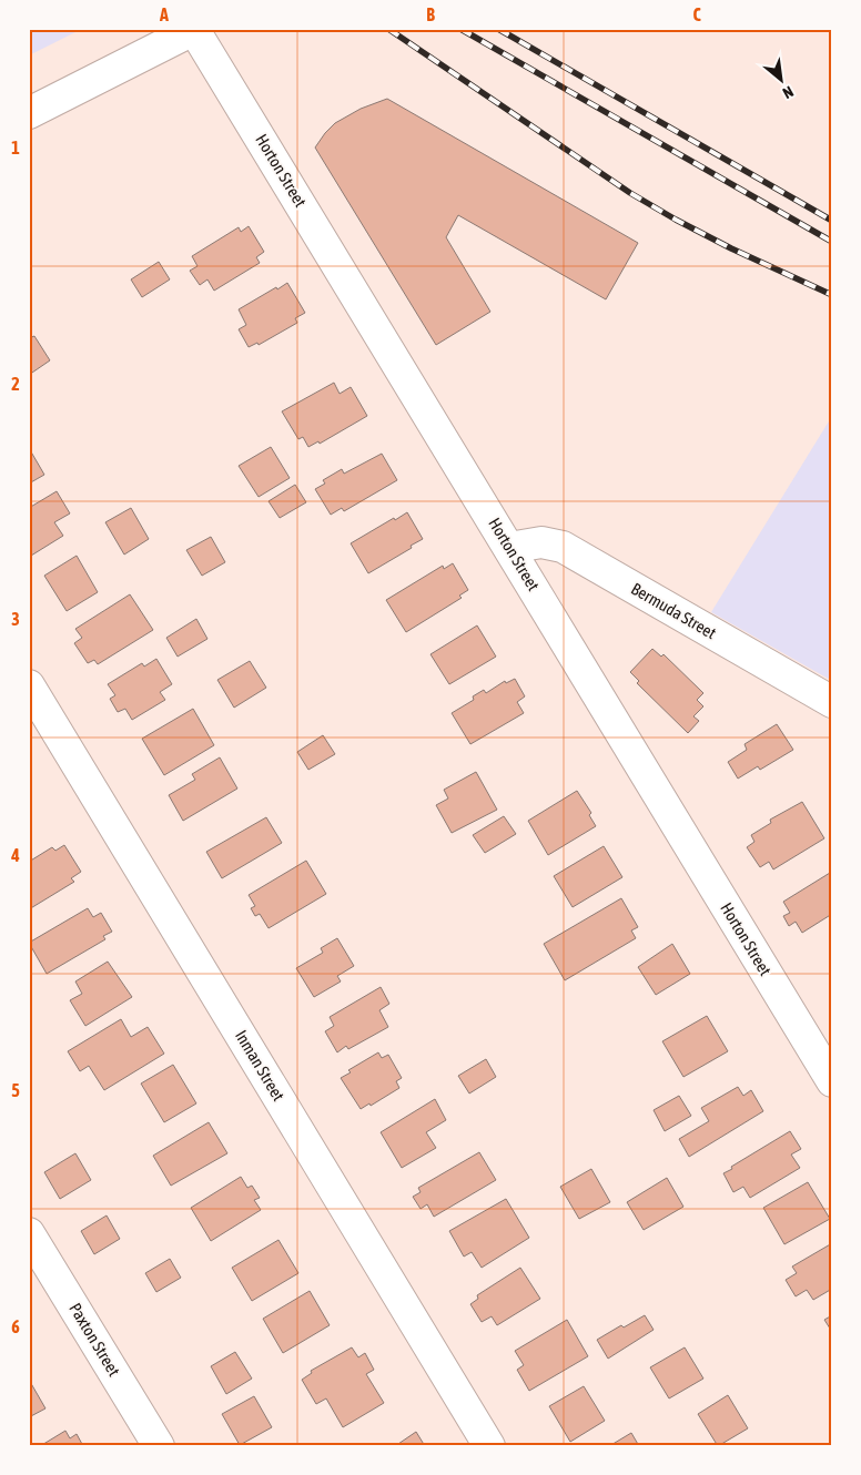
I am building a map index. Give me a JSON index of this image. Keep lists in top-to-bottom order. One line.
{"streets":{"street":["Horton Street","Bermuda Street","Inman Street","Paxton Street"]},"crossings":[["Horton Street","Bermuda Street"]],"north":"bottom right","grid":{"columns":["A","B","C"],"rows":["1","2","3","4","5","6"]}}
